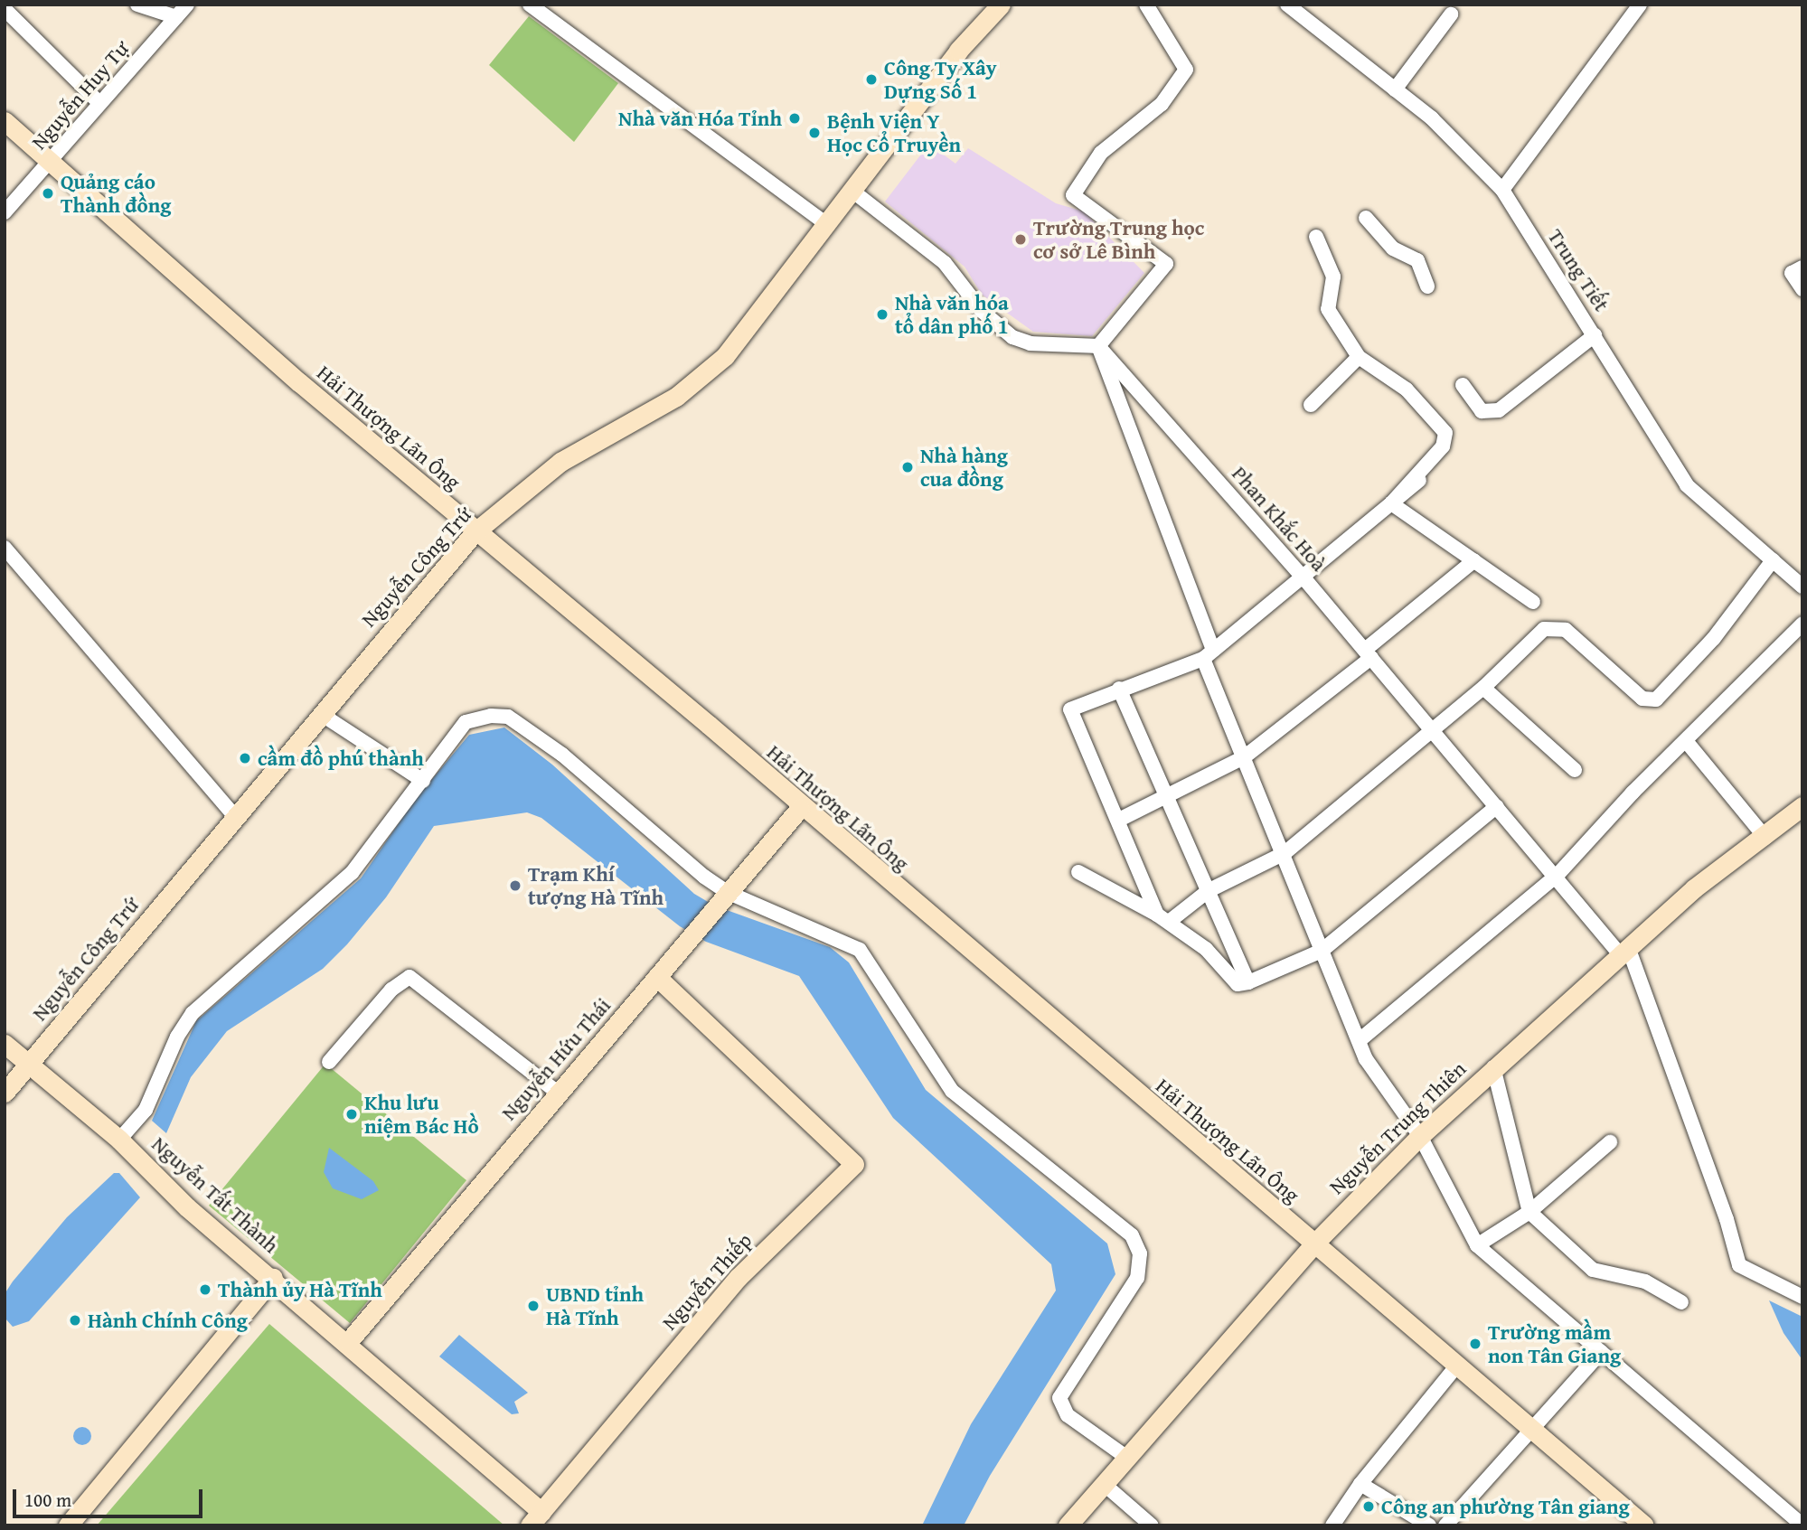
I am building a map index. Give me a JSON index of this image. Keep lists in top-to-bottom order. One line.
{"streets":{"street":["Nguyễn Huy Tự","Trung Tiết","Hải Thượng Lãn Ông","Phan Khắc Hoà","Nguyễn Công Trứ","Nguyễn Hứu Thái","Nguyễn Trung Thiên","Nguyễn Tất Thành","Nguyễn Thiếp"]},"crossings":[["Nguyễn Huy Tự","Hải Thượng Lãn Ông"],["Hải Thượng Lãn Ông","Nguyễn Công Trứ"],["Hải Thượng Lãn Ông","Nguyễn Hứu Thái"],["Hải Thượng Lãn Ông","Nguyễn Trung Thiên"],["Phan Khắc Hoà","Nguyễn Trung Thiên"],["Nguyễn Công Trứ","Nguyễn Tất Thành"],["Nguyễn Hứu Thái","Nguyễn Tất Thành"],["Nguyễn Hứu Thái","Nguyễn Thiếp"],["Nguyễn Tất Thành","Nguyễn Thiếp"]],"places":["Công Ty Xây Dựng Số 1","Nhà văn Hóa Tỉnh","Bệnh Viện Y Học Cổ Truyền","Quảng cáo Thành đồng","Trường Trung học cơ sở Lê Bình","Nhà văn hóa tổ dân phố 1","Nhà hàng cua đồng","cầm đồ phú thành","Trạm Khí tượng Hà Tĩnh","Khu lưu niệm Bác Hồ","Thành ủy Hà Tĩnh","UBND tỉnh Hà Tĩnh","Hành Chính Công","Trường mầm non Tân Giang","Công an phường Tân giang"],"scale_bar":"100 m"}
